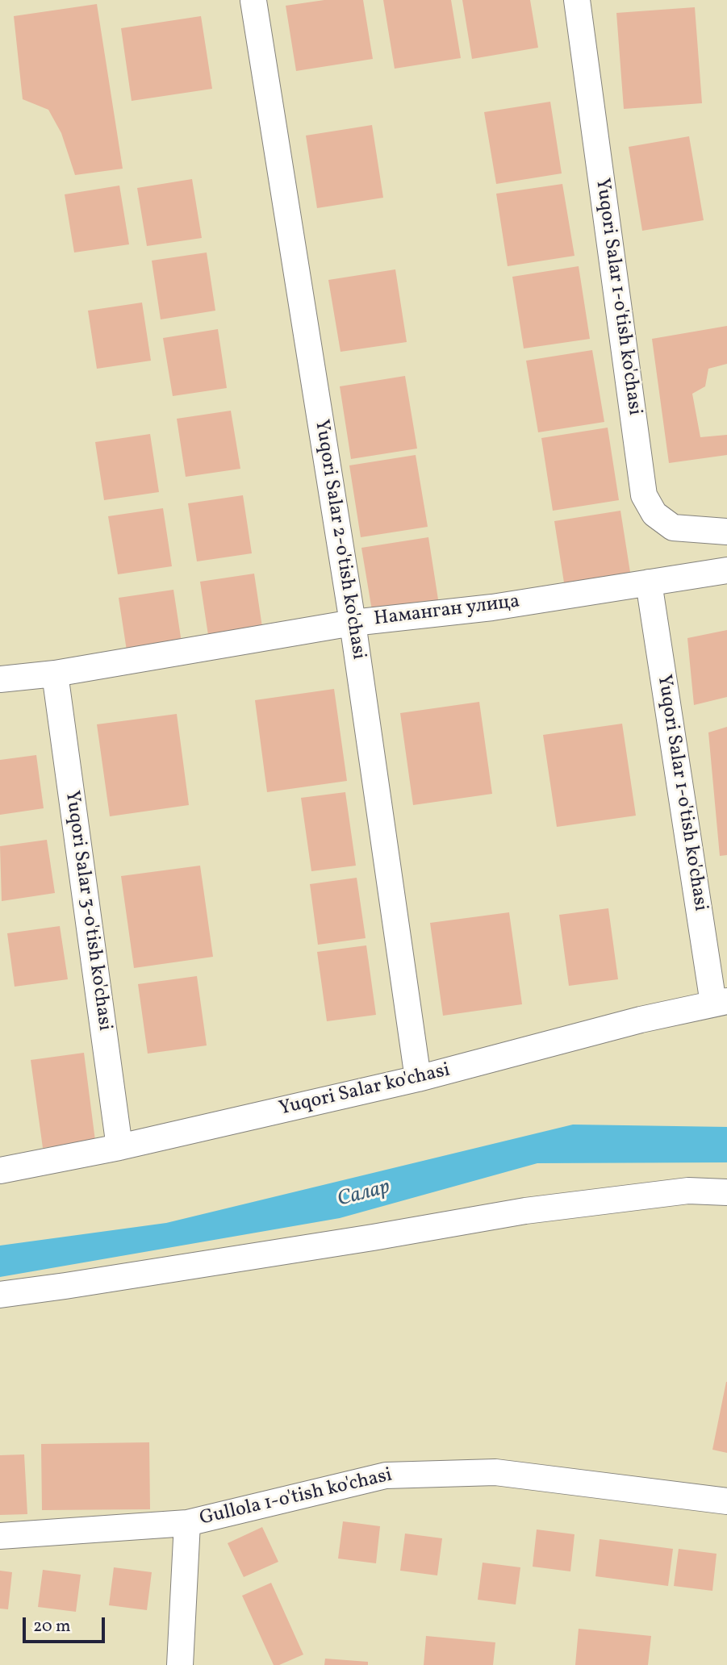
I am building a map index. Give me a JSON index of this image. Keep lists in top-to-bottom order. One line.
{"streets":{"street":["Yuqori Salar 1-o'tish ko'chasi","Yuqori Salar 2-o'tish ko'chasi","Наманган улица","Yuqori Salar 3-o'tish ko'chasi","Yuqori Salar ko'chasi","Gullola 1-o'tish ko'chasi"]},"crossings":[["Yuqori Salar 1-o'tish ko'chasi","Наманган улица"],["Yuqori Salar 1-o'tish ko'chasi","Yuqori Salar ko'chasi"],["Yuqori Salar 2-o'tish ko'chasi","Наманган улица"],["Yuqori Salar 2-o'tish ko'chasi","Yuqori Salar ko'chasi"],["Наманган улица","Yuqori Salar 3-o'tish ko'chasi"],["Yuqori Salar 3-o'tish ko'chasi","Yuqori Salar ko'chasi"]],"water":["Салар"],"scale_bar":"20 m"}
